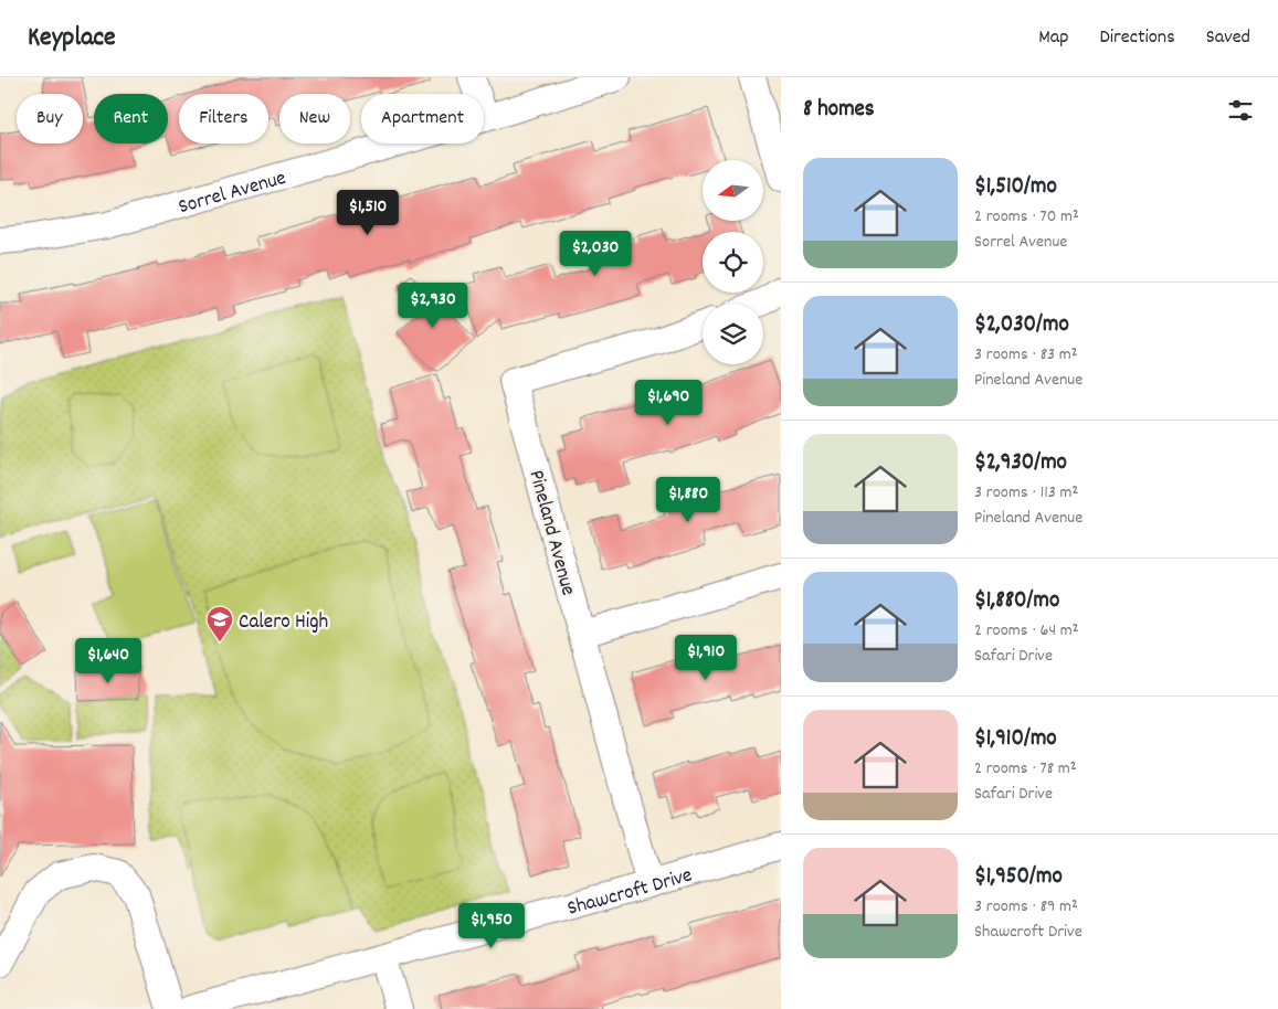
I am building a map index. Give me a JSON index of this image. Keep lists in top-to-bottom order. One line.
{"streets":{"street":["Sorrel Avenue","Pineland Avenue","Shawcroft Drive"]},"crossings":[["Pineland Avenue","Shawcroft Drive"]],"places":{"school or university":["Calero High"]},"north":"left","page":{"header":"Keyplace","nav":["Map","Directions","Saved"],"heading":"8 homes","chip":["Buy","Rent","Filters","New","Apartment"],"list":[{"name":"$1,510/mo","note":"2 rooms · 70 m² · Sorrel Avenue"},{"name":"$2,030/mo","note":"3 rooms · 83 m² · Pineland Avenue"},{"name":"$2,930/mo","note":"3 rooms · 113 m² · Pineland Avenue"},{"name":"$1,880/mo","note":"2 rooms · 64 m² · Safari Drive"},{"name":"$1,910/mo","note":"2 rooms · 78 m² · Safari Drive"},{"name":"$1,950/mo","note":"3 rooms · 89 m² · Shawcroft Drive"}],"price":["$1,510","$2,030","$2,930","$1,690","$1,880","$1,910","$1,640","$1,950"]}}
